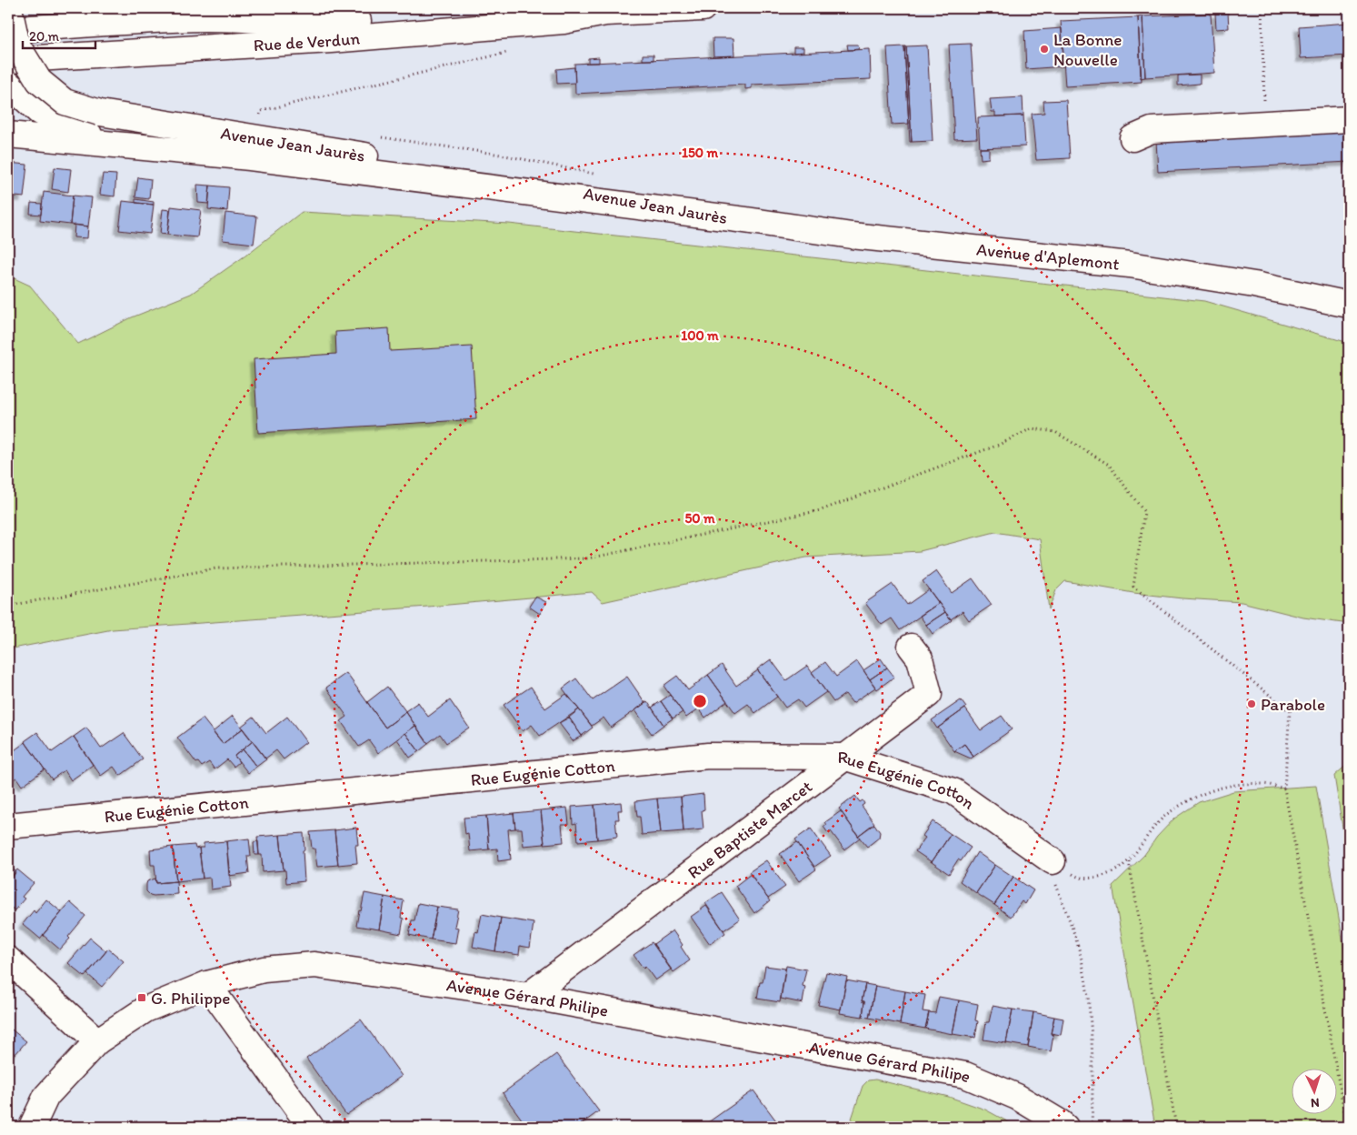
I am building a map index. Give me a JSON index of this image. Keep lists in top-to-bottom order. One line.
{"streets":{"street":["Rue de Verdun","Avenue Jean Jaurès","Avenue d'Aplemont","Rue Eugénie Cotton","Rue Baptiste Marcet","Avenue Gérard Philipe"]},"crossings":[["Avenue Jean Jaurès","Avenue d'Aplemont"],["Rue Eugénie Cotton","Rue Baptiste Marcet"],["Rue Baptiste Marcet","Avenue Gérard Philipe"]],"places":{"other":["La Bonne Nouvelle","Parabole"],"transit":["G. Philippe"]},"scale_bar":"20 m","north":"bottom","rings":["150 m","100 m","50 m"]}
